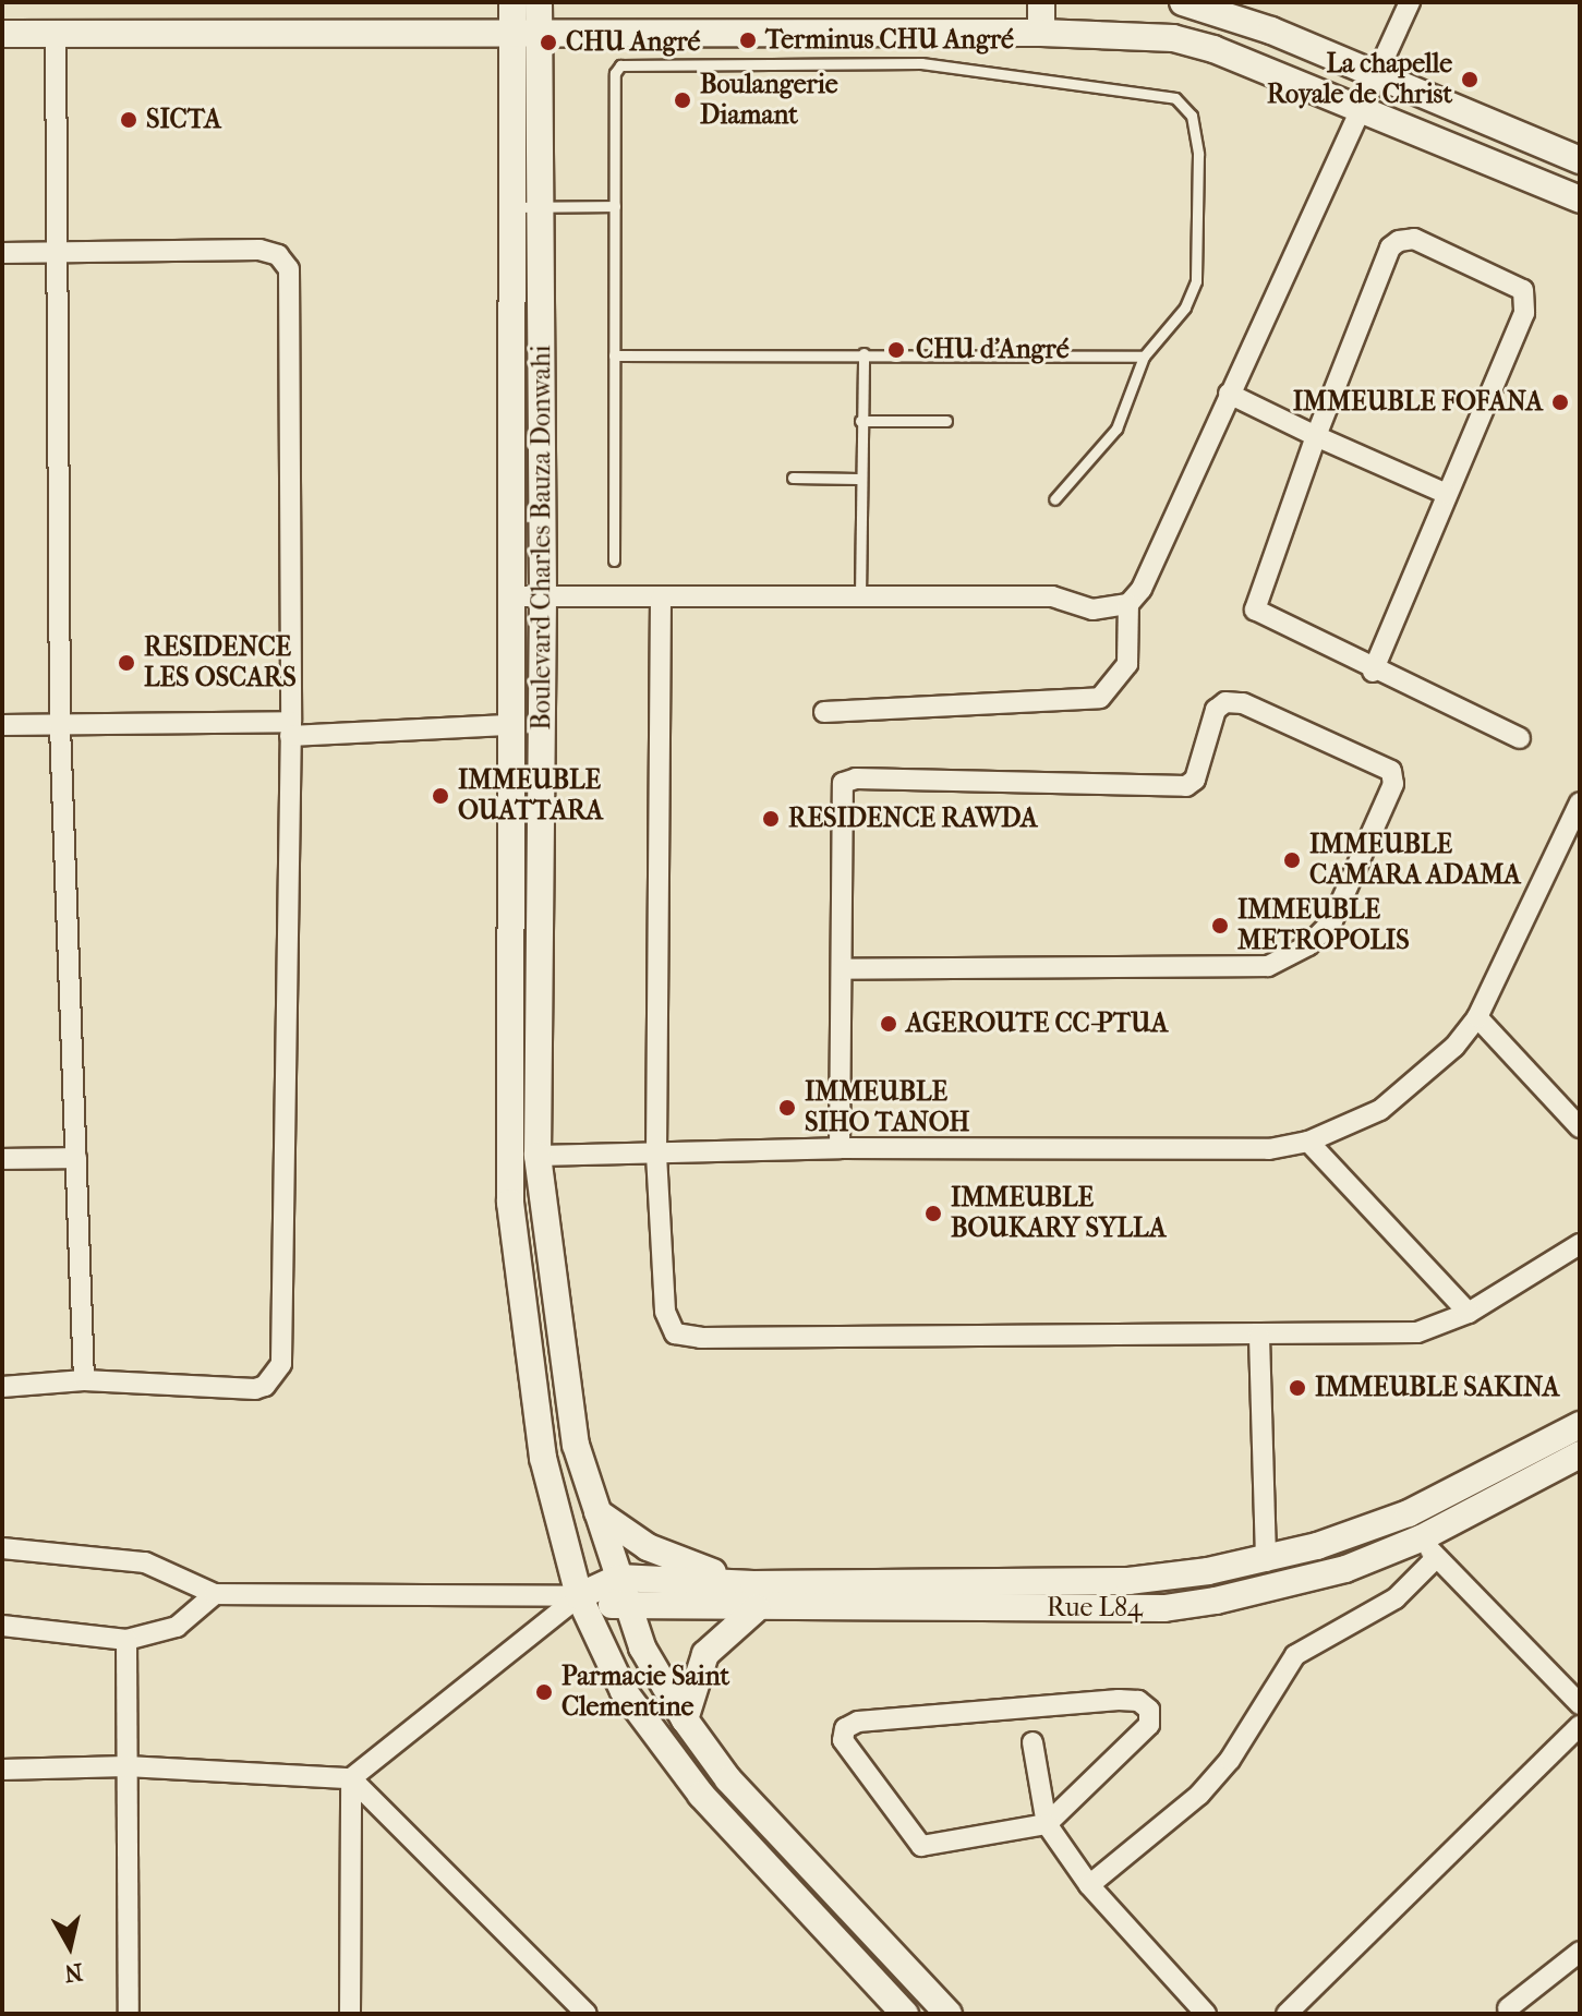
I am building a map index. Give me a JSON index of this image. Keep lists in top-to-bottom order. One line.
{"streets":{"main road":["Boulevard Charles Bauza Donwahi","Rue L84"]},"crossings":[["Boulevard Charles Bauza Donwahi","Rue L84"]],"places":["Terminus CHU Angré","CHU Angré","La chapelle Royale de Christ","Boulangerie Diamant","SICTA","CHU d'Angré","IMMEUBLE FOFANA","RESIDENCE LES OSCARS","IMMEUBLE OUATTARA","RESIDENCE RAWDA","IMMEUBLE CAMARA ADAMA","IMMEUBLE METROPOLIS","AGEROUTE CC-PTUA","IMMEUBLE SIHO TANOH","IMMEUBLE BOUKARY SYLLA","IMMEUBLE SAKINA","Parmacie Saint Clementine"],"north":"bottom"}
